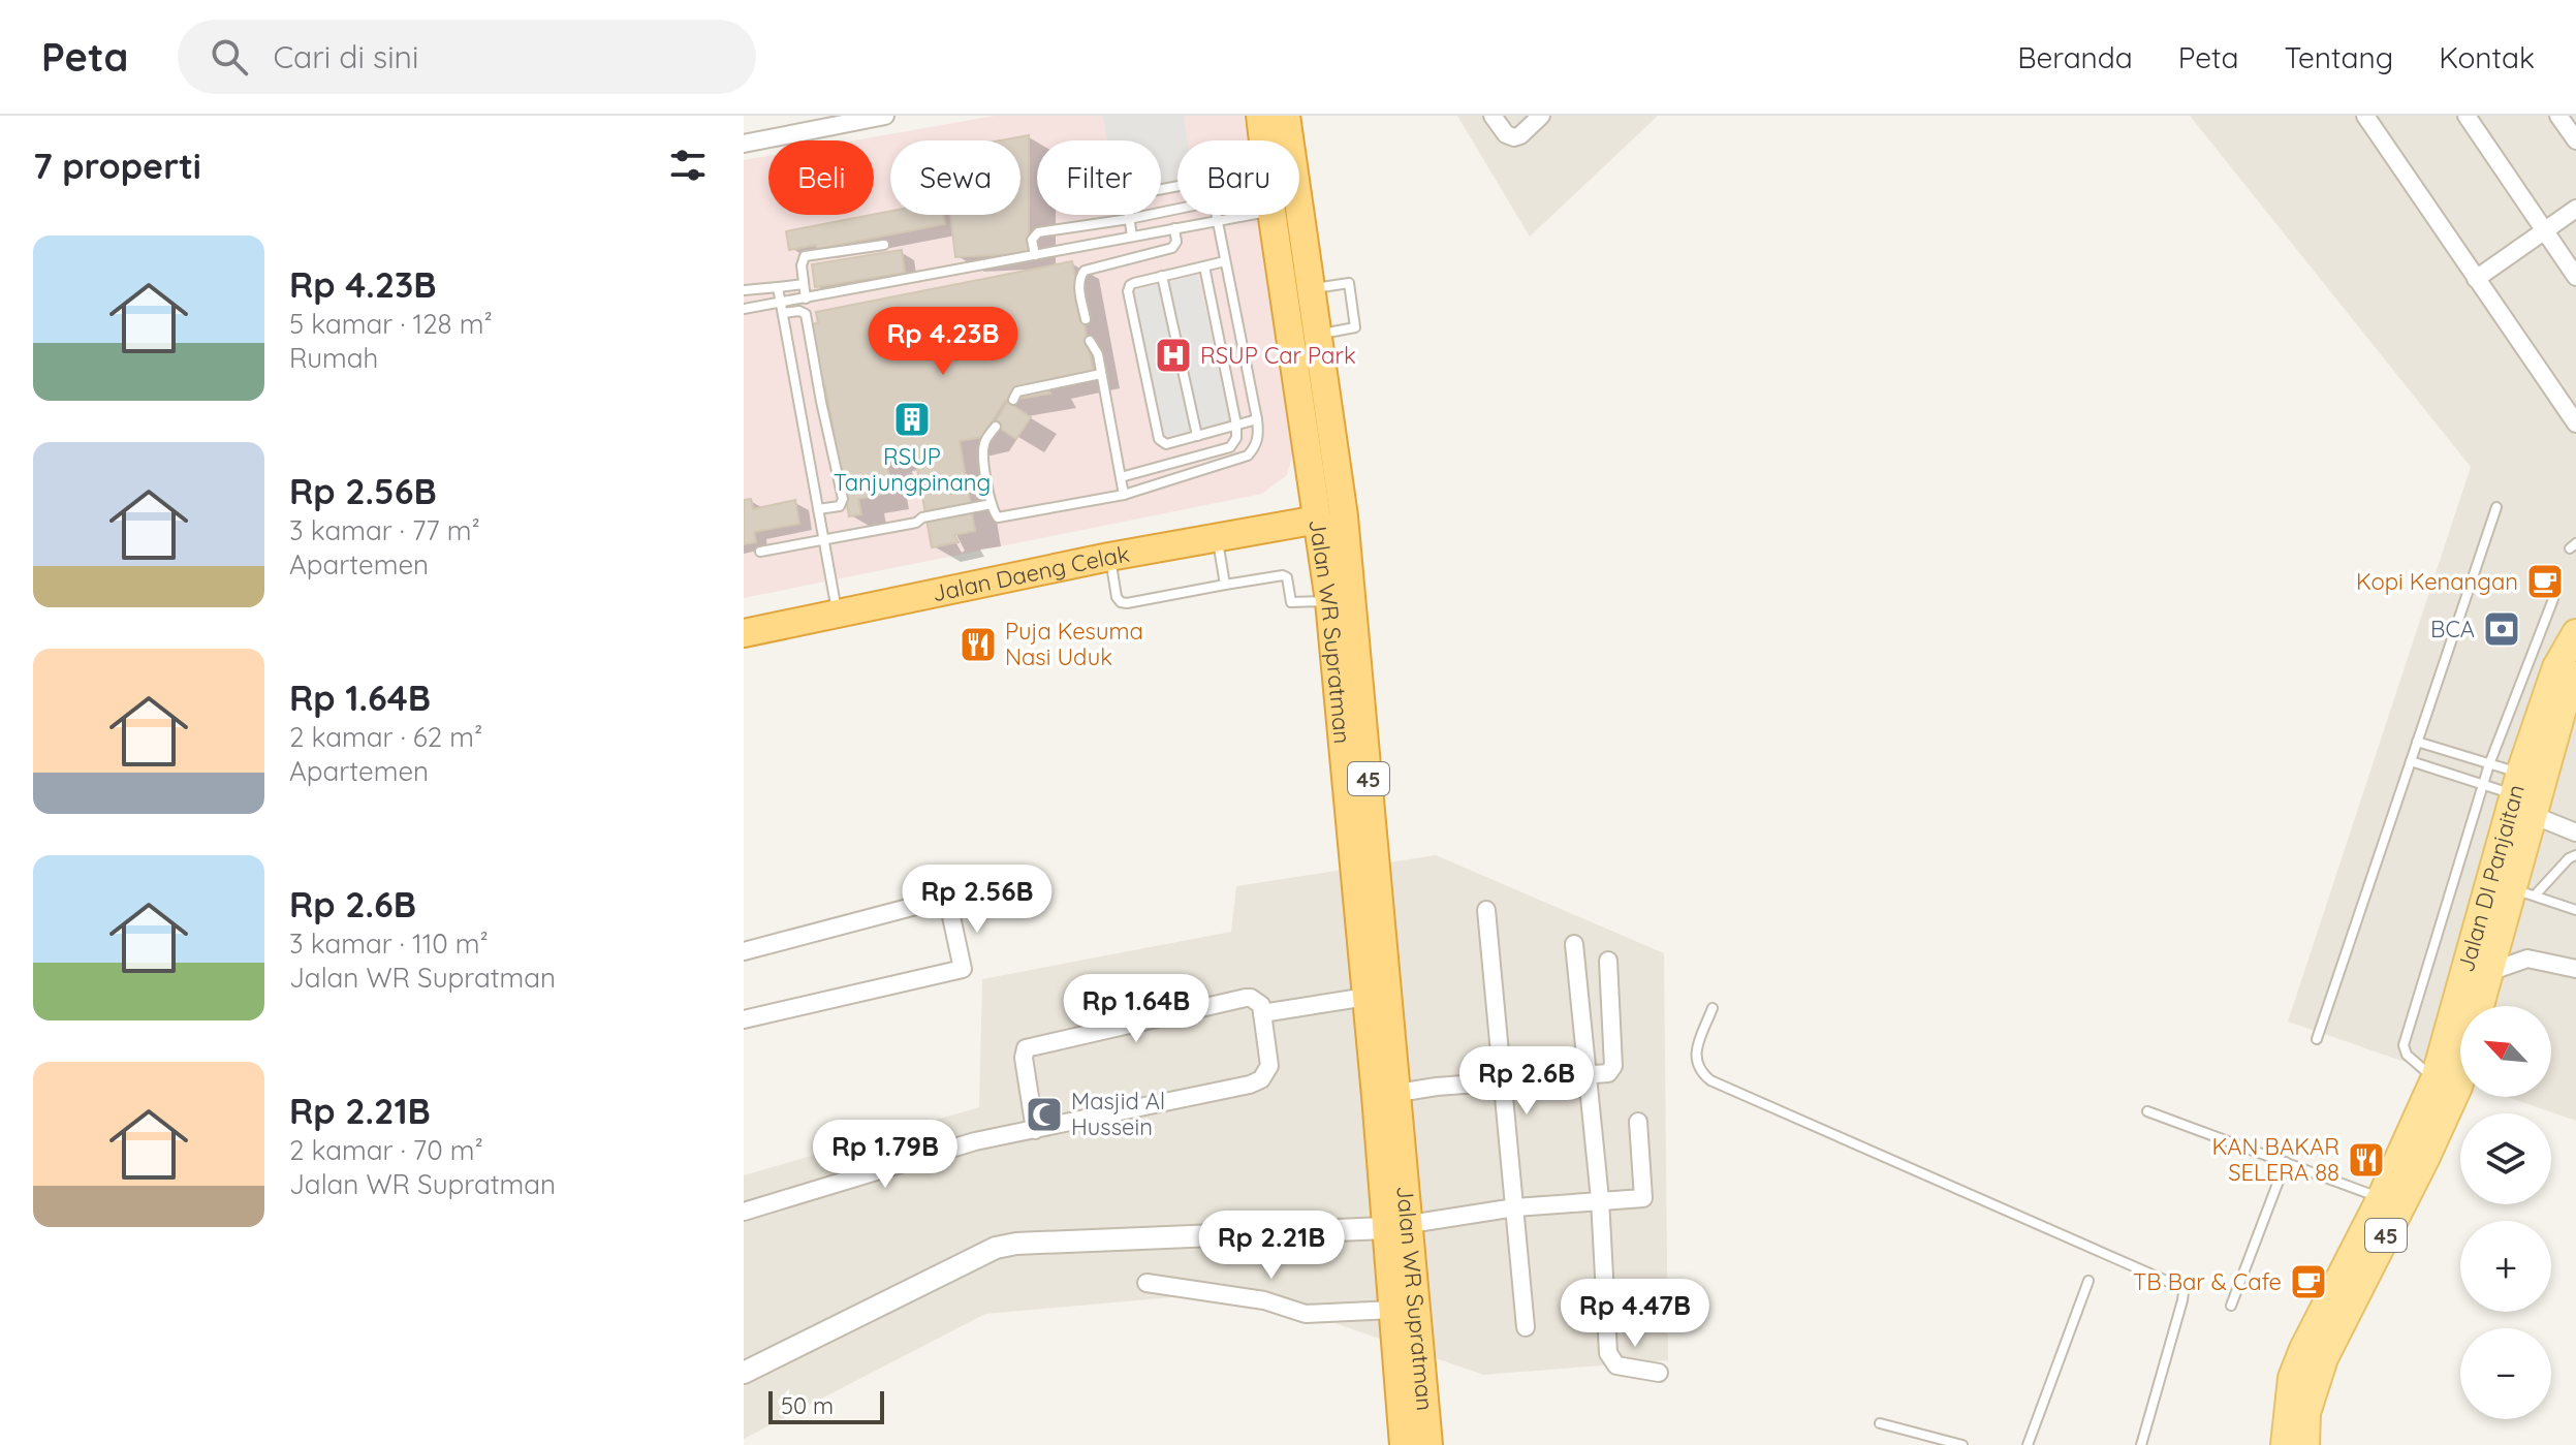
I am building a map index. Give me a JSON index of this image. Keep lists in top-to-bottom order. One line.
{"streets":{"highway":["Jalan Daeng Celak","Jalan WR Supratman","45"],"main road":["Jalan DI Panjaitan"]},"crossings":[["Jalan Daeng Celak","Jalan WR Supratman"]],"places":{"hospital":["RSUP Car Park"],"building":["RSUP Tanjungpinang"],"cafe":["Kopi Kenangan","TB Bar & Cafe"],"bank":["BCA"],"restaurant":["Puja Kesuma Nasi Uduk","KAN BAKAR SELERA 88"],"mosque":["Masjid Al Hussein"]},"scale_bar":"50 m","north":"top left","page":{"header":"Peta","search":"Cari di sini","nav":["Beranda","Peta","Tentang","Kontak"],"heading":"7 properti","chip":["Beli","Sewa","Filter","Baru"],"list":[{"name":"Rp 4.23B","note":"5 kamar · 128 m² · Rumah"},{"name":"Rp 2.56B","note":"3 kamar · 77 m² · Apartemen"},{"name":"Rp 1.64B","note":"2 kamar · 62 m² · Apartemen"},{"name":"Rp 2.6B","note":"3 kamar · 110 m² · Jalan WR Supratman"},{"name":"Rp 2.21B","note":"2 kamar · 70 m² · Jalan WR Supratman"}],"price":["Rp 4.23B","Rp 2.56B","Rp 1.64B","Rp 2.6B","Rp 1.79B","Rp 2.21B","Rp 4.47B"],"map_buttons":["+","−"],"scale":"50 m"}}
